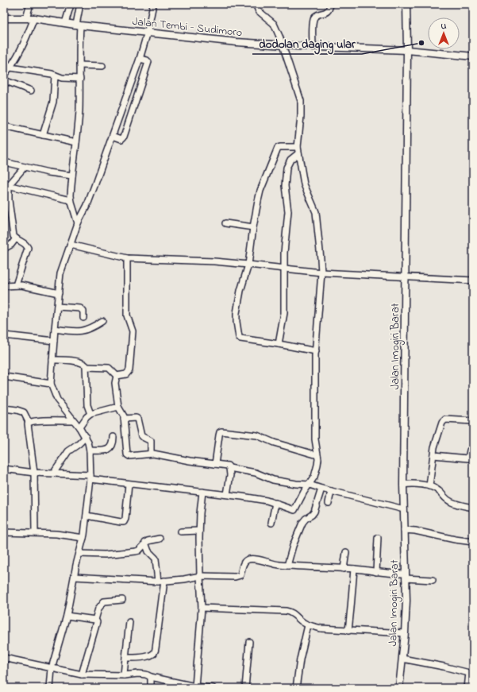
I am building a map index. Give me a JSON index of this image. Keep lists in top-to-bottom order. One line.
{"streets":{"main road":["Jalan Tembi - Sudimoro","Jalan Imogiri Barat"]},"crossings":[["Jalan Tembi - Sudimoro","Jalan Imogiri Barat"]],"places":["dodolan daging ular"],"north":"top"}
